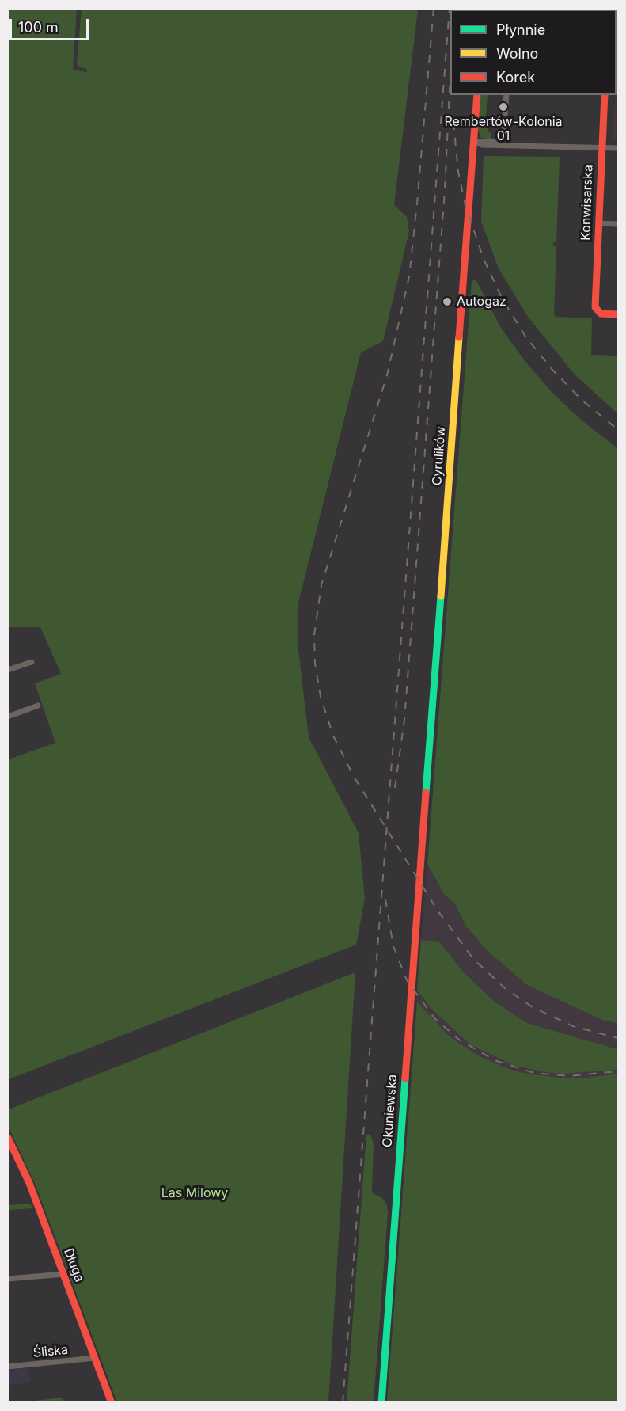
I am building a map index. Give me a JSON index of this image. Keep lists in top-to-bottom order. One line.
{"streets":{"main road":["Konwisarska","Cyrulików","Okuniewska","Długa"],"street":["Śliska"]},"crossings":[["Cyrulików","Okuniewska"],["Długa","Śliska"]],"parks":["Las Milowy"],"places":["Rembertów-Kolonia 01","Autogaz"],"legend":["Płynnie","Wolno","Korek"],"scale_bar":"100 m"}
